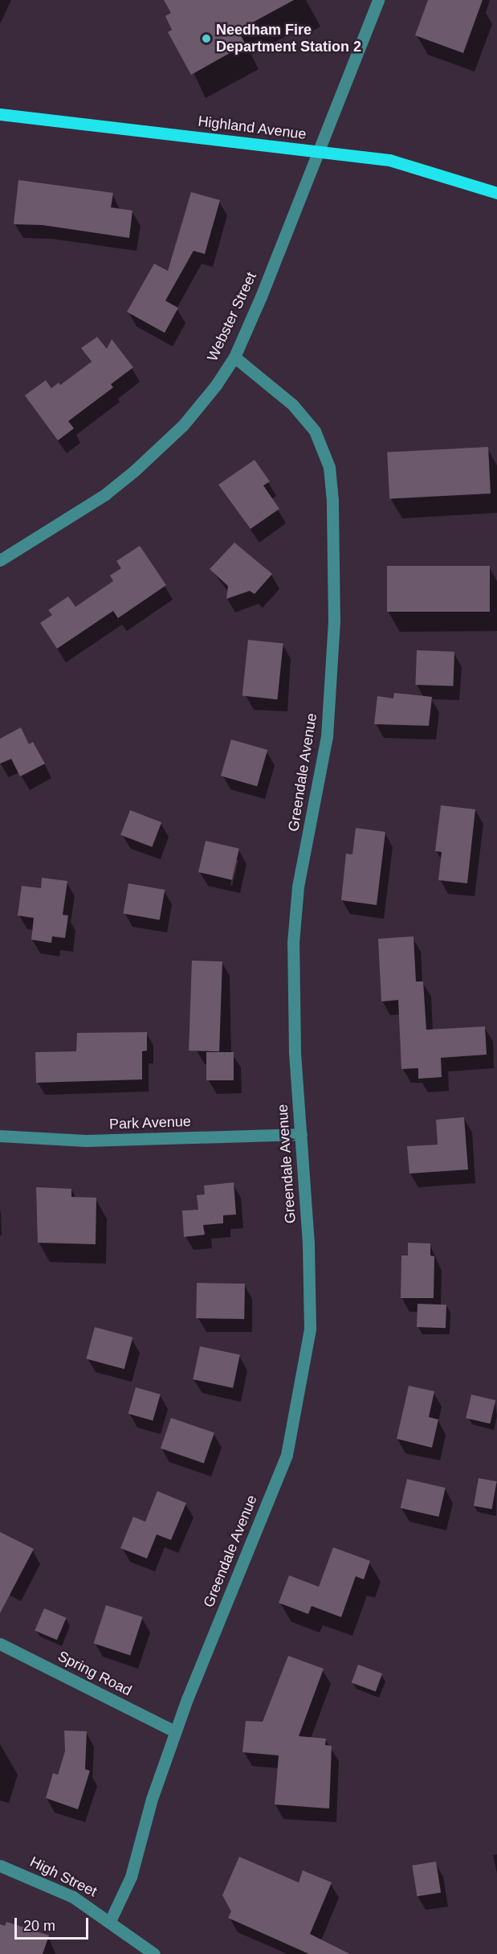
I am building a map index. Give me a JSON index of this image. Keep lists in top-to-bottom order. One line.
{"streets":{"main road":["Highland Avenue"],"street":["Webster Street","Greendale Avenue","Park Avenue","Spring Road","High Street"]},"crossings":[["Highland Avenue","Webster Street"],["Webster Street","Greendale Avenue"],["Greendale Avenue","Park Avenue"],["Greendale Avenue","Spring Road"],["Greendale Avenue","High Street"]],"places":["Needham Fire Department Station 2"],"scale_bar":"20 m"}
